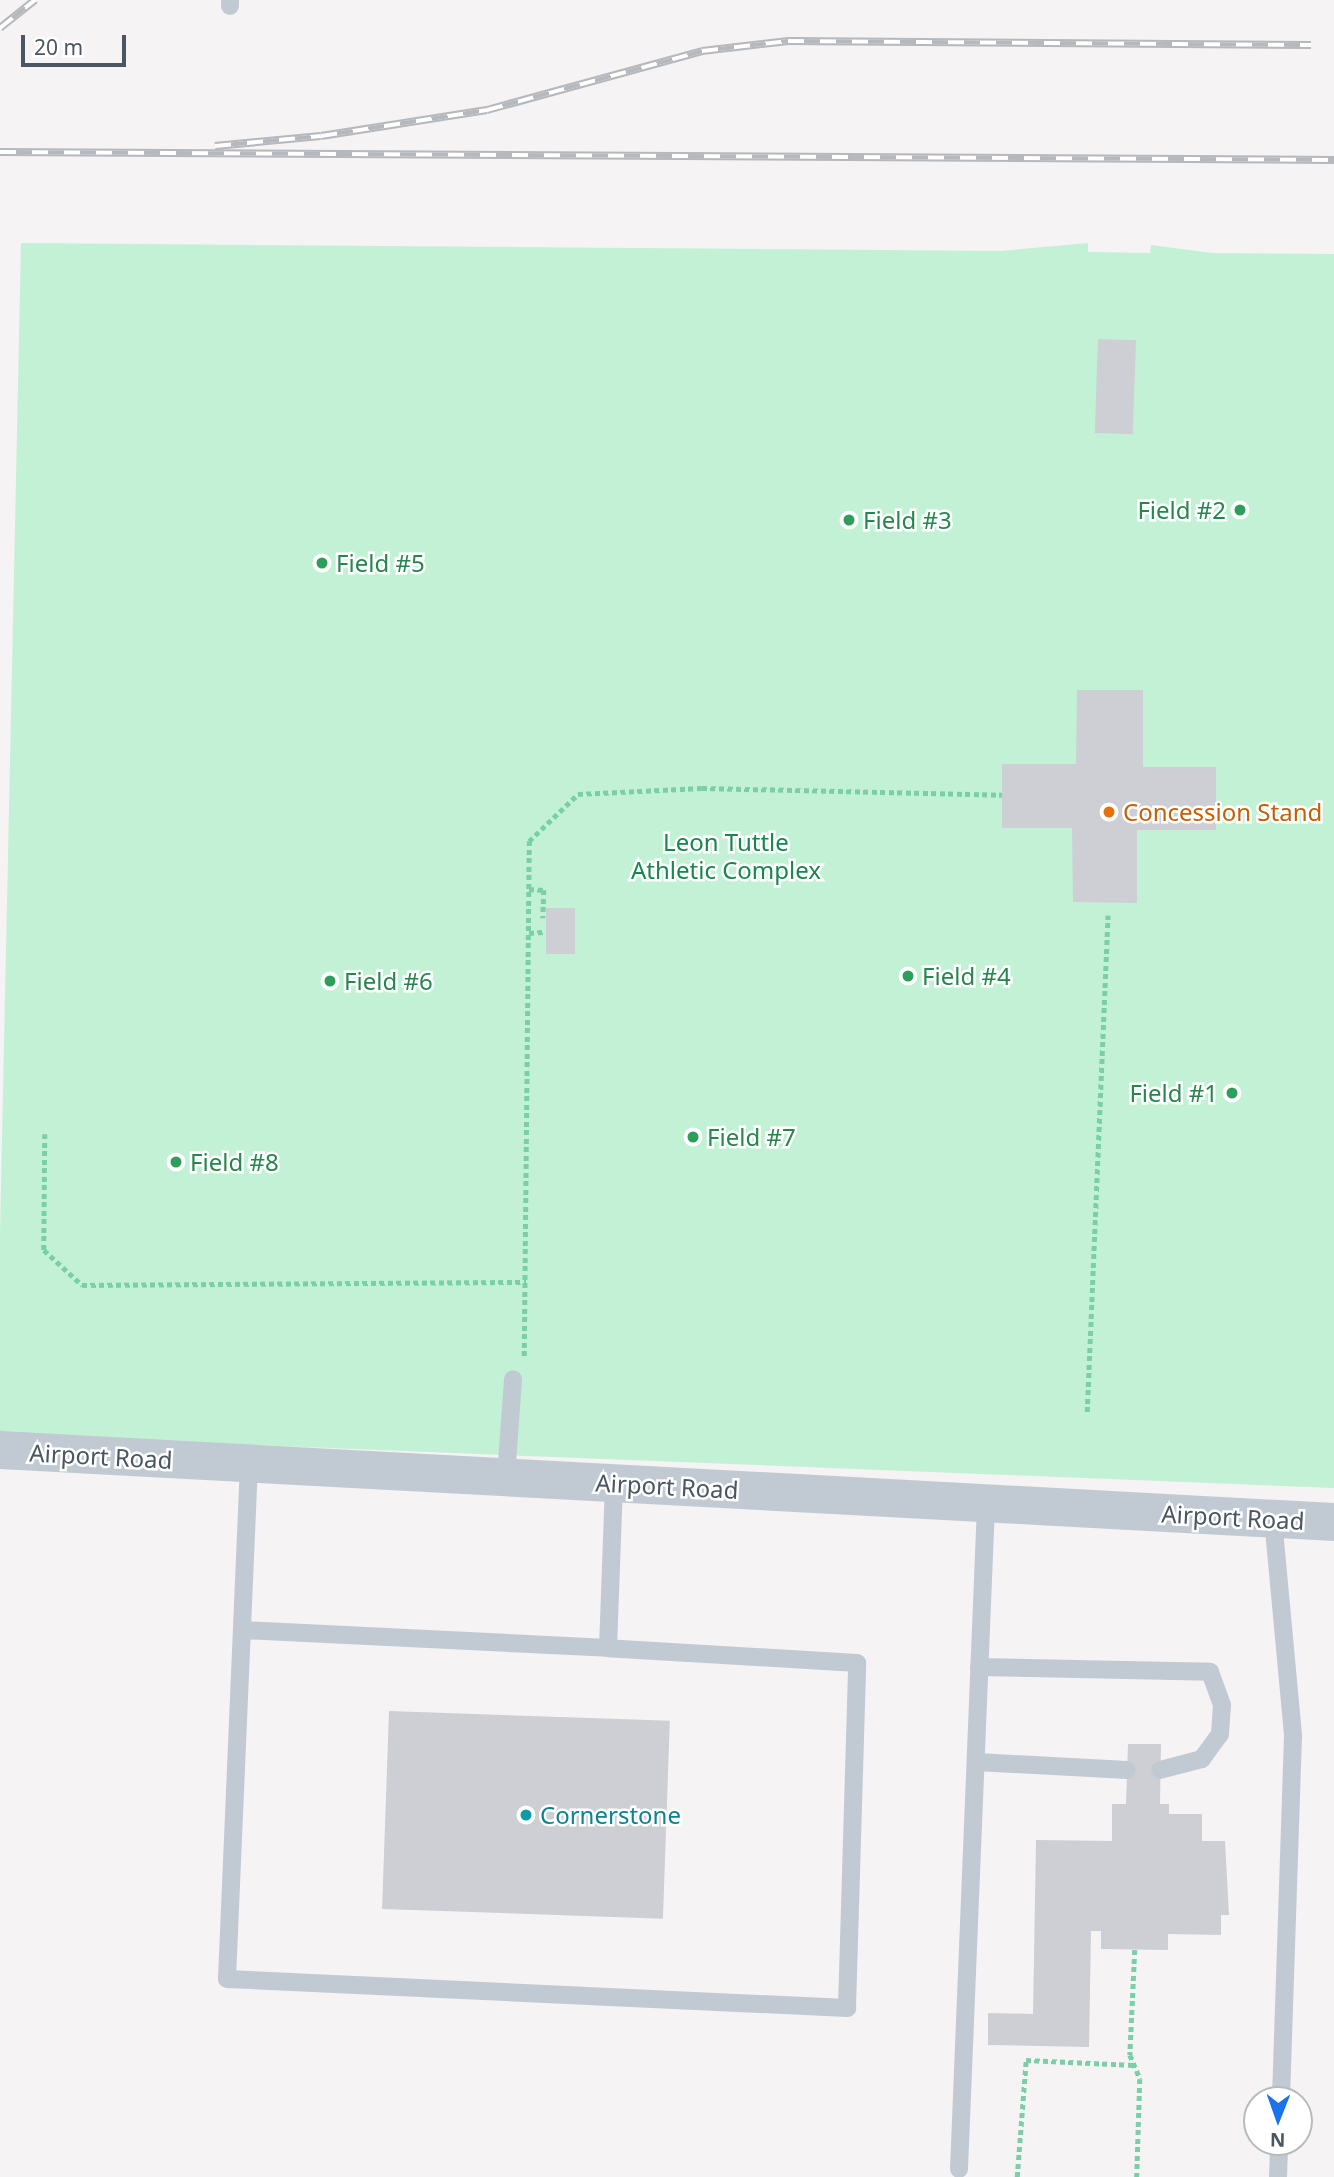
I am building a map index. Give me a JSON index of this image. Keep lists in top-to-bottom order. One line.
{"streets":{"street":["Airport Road"]},"parks":["Leon Tuttle Athletic Complex"],"places":["Field #2","Field #3","Field #5","Concession Stand","Field #4","Field #6","Field #1","Field #7","Field #8","Cornerstone"],"scale_bar":"20 m","north":"bottom"}
